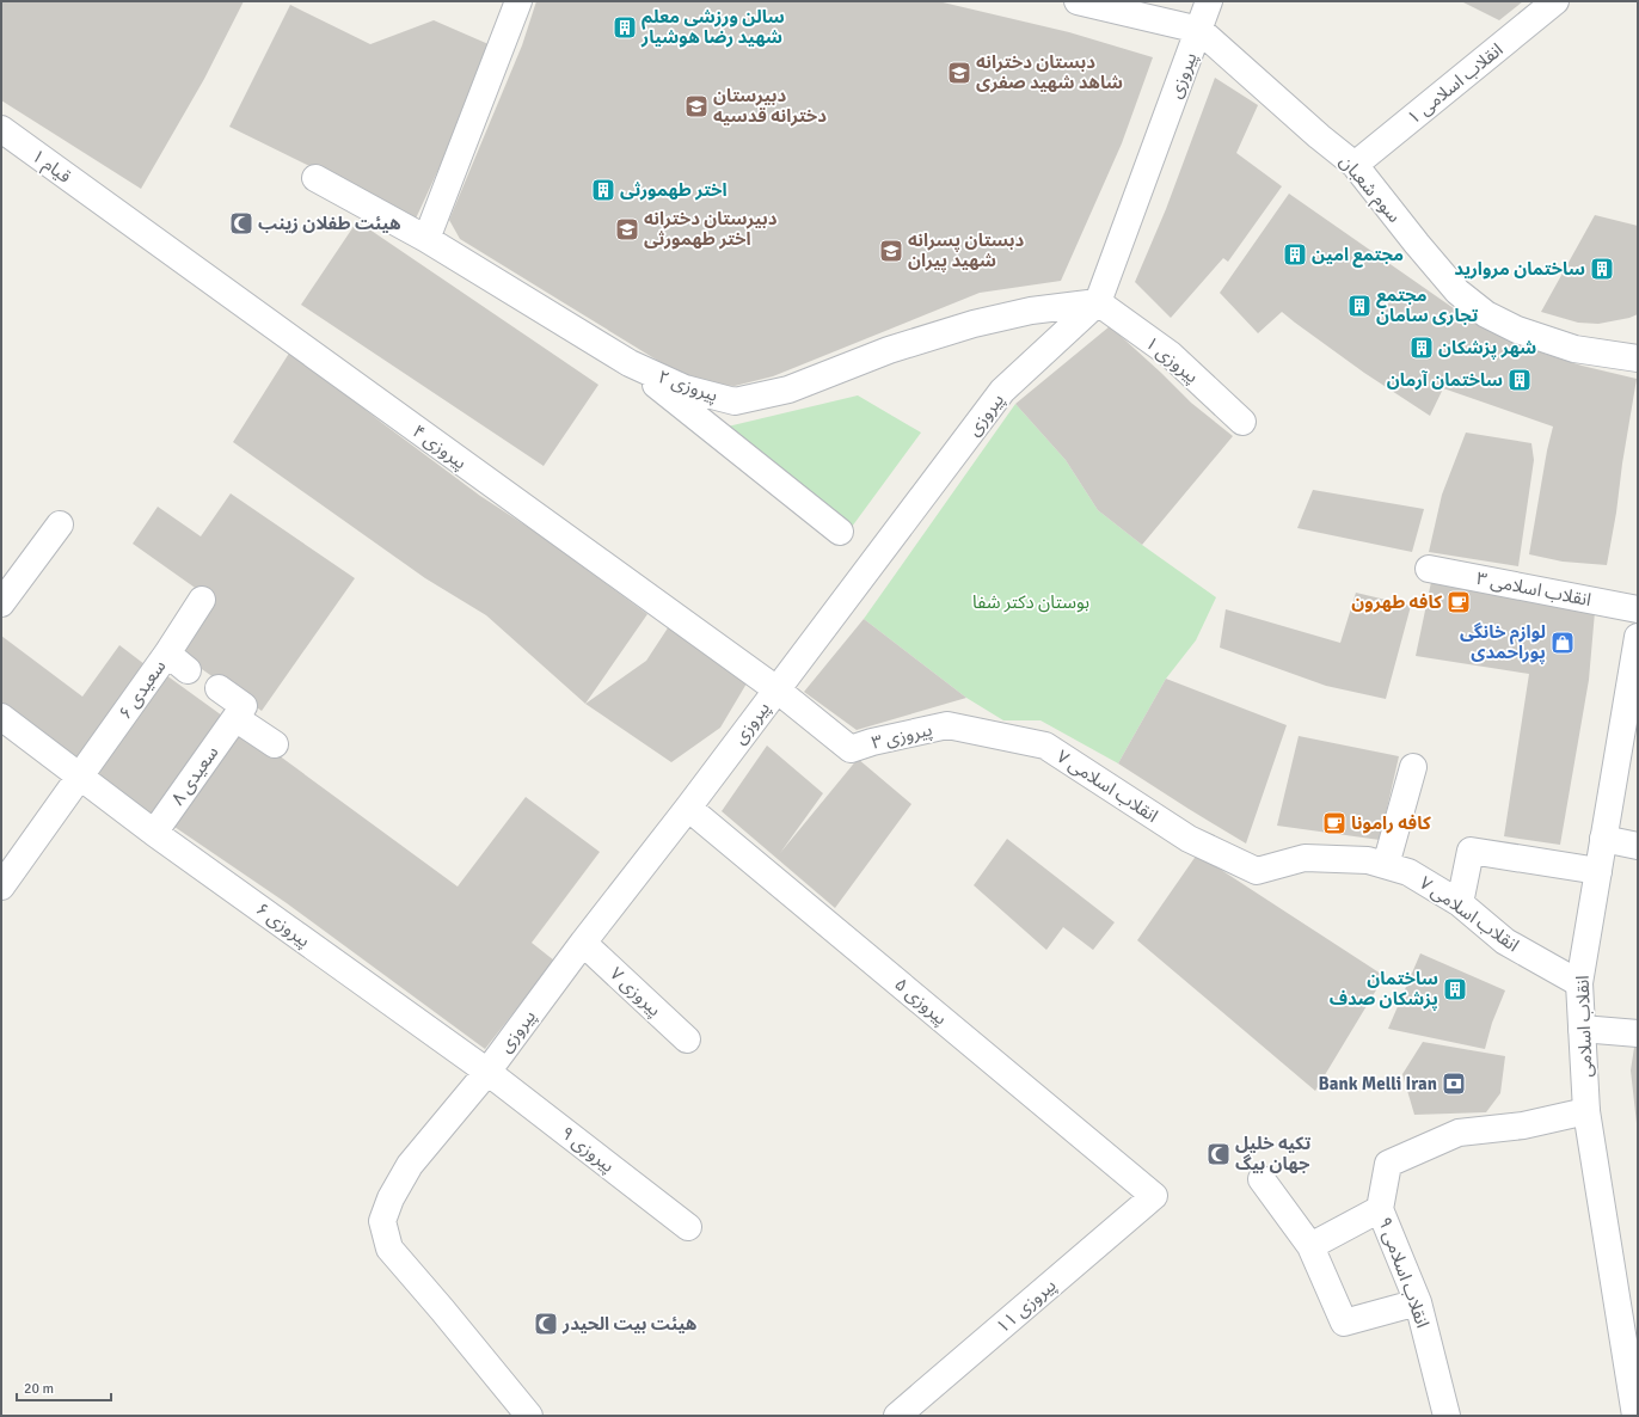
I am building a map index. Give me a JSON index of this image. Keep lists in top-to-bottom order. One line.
{"streets":{"street":["پیروزی","انقلاب اسلامی ۱","قیام ۱","سوم شعبان","پیروزی ۱","پیروزی ۲","پیروزی ۴","انقلاب اسلامی ۳","سعیدی ۶","پیروزی ۳","سعیدی ۸","انقلاب اسلامی ۷","پیروزی ۶","پیروزی ۷","پیروزی ۵","انقلاب اسلامی","پیروزی ۹","انقلاب اسلامی ۹","پیروزی ۱۱"]},"crossings":[["پیروزی","سوم شعبان"],["پیروزی","پیروزی ۱"],["پیروزی","پیروزی ۲"],["پیروزی","پیروزی ۴"],["پیروزی","پیروزی ۳"],["پیروزی","پیروزی ۶"],["پیروزی","پیروزی ۷"],["پیروزی","پیروزی ۵"],["پیروزی","پیروزی ۹"],["انقلاب اسلامی ۱","سوم شعبان"],["قیام ۱","پیروزی ۴"],["پیروزی ۱","پیروزی ۲"],["پیروزی ۴","پیروزی ۳"],["سعیدی ۶","پیروزی ۶"],["پیروزی ۳","انقلاب اسلامی ۷"],["سعیدی ۸","پیروزی ۶"],["انقلاب اسلامی ۷","انقلاب اسلامی"],["پیروزی ۶","پیروزی ۹"],["پیروزی ۵","پیروزی ۱۱"],["انقلاب اسلامی","انقلاب اسلامی ۹"]],"parks":["بوستان دکتر شفا"],"places":{"building":["سالن ورزشی معلم شهید رضا هوشیار","اختر طهمورثی","مجتمع امین","ساختمان مروارید","مجتمع تجاری سامان","شهر پزشکان","ساختمان آرمان","ساختمان پزشکان صدف"],"school or university":["دبستان دخترانه شاهد شهید صفری","دبیرستان دخترانه قدسیه","دبیرستان دخترانه اختر طهمورثی","دبستان پسرانه شهید پیران"],"mosque":["هیئت طفلان زینب","تکیه خلیل جهان بیگ","هیئت بیت الحیدر"],"cafe":["کافه طهرون","کافه رامونا"],"shop":["لوازم خانگی پوراحمدی"],"bank":["Bank Melli Iran"]},"scale_bar":"20 m"}
